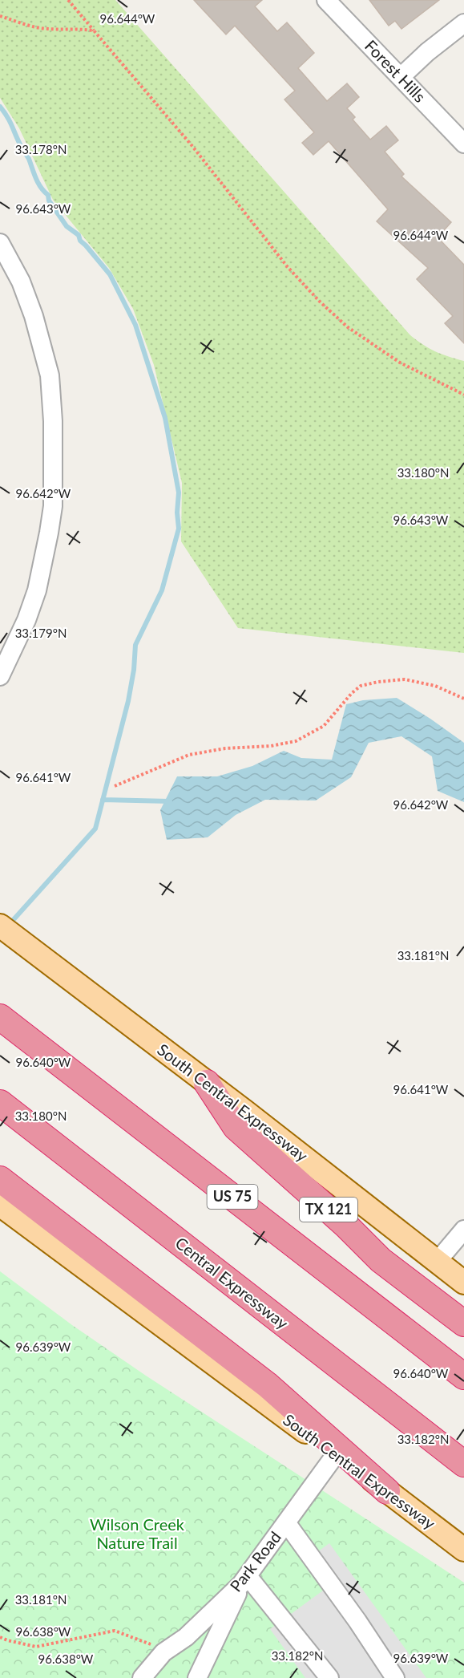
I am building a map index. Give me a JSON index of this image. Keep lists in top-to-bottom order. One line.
{"streets":{"highway":["US 75","TX 121","Central Expressway"],"main road":["South Central Expressway"],"street":["Forest Hills","Park Road"]},"crossings":[["South Central Expressway","TX 121"],["South Central Expressway","Park Road"]],"parks":["Wilson Creek Nature Trail"],"coordinates":["96.644°W","33.178°N","96.643°W","33.180°N","96.642°W","33.179°N","96.641°W","33.181°N","96.640°W","96.639°W","33.182°N","96.638°W"]}
